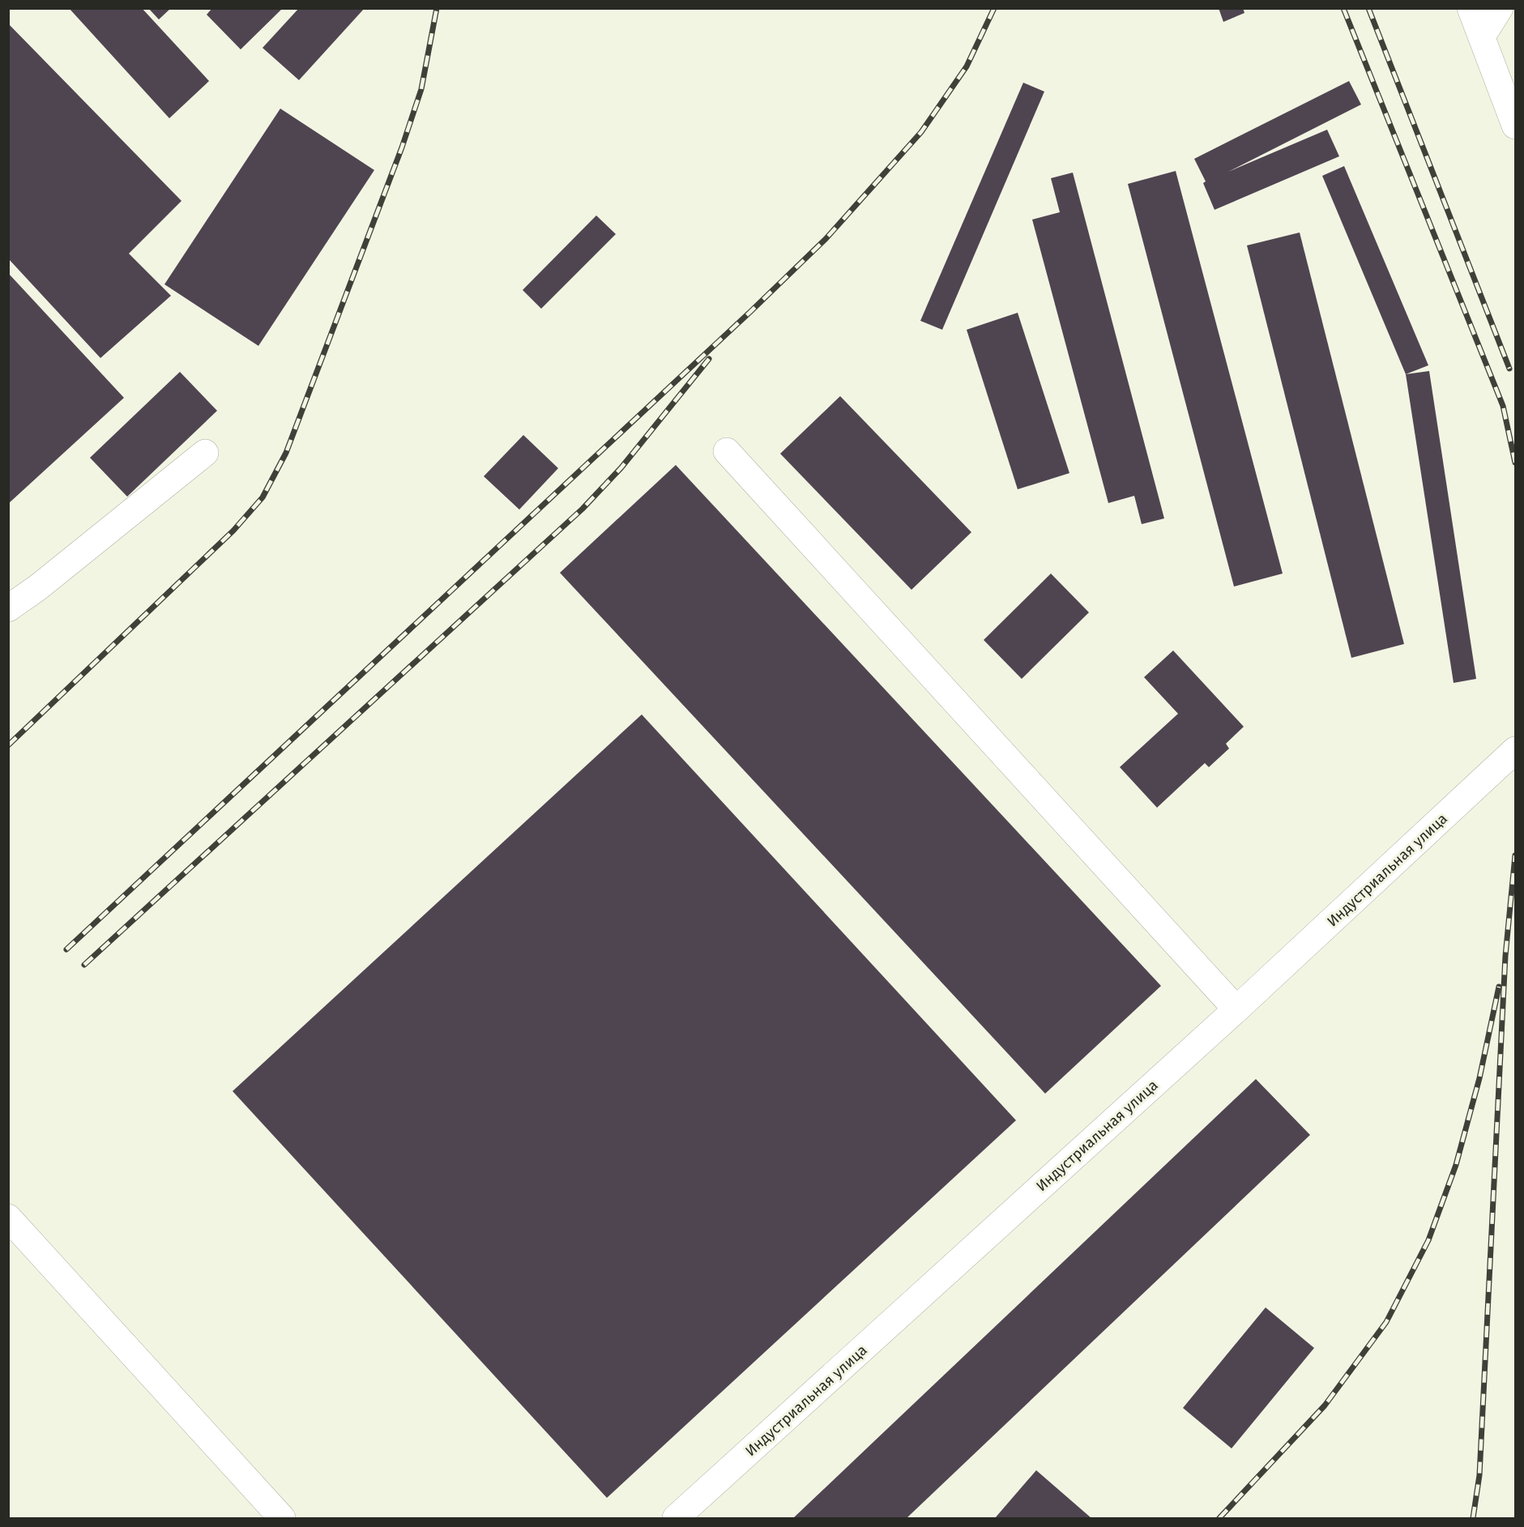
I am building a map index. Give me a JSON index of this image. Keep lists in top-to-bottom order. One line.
{"streets":{"street":["Индустриальная улица"]}}
